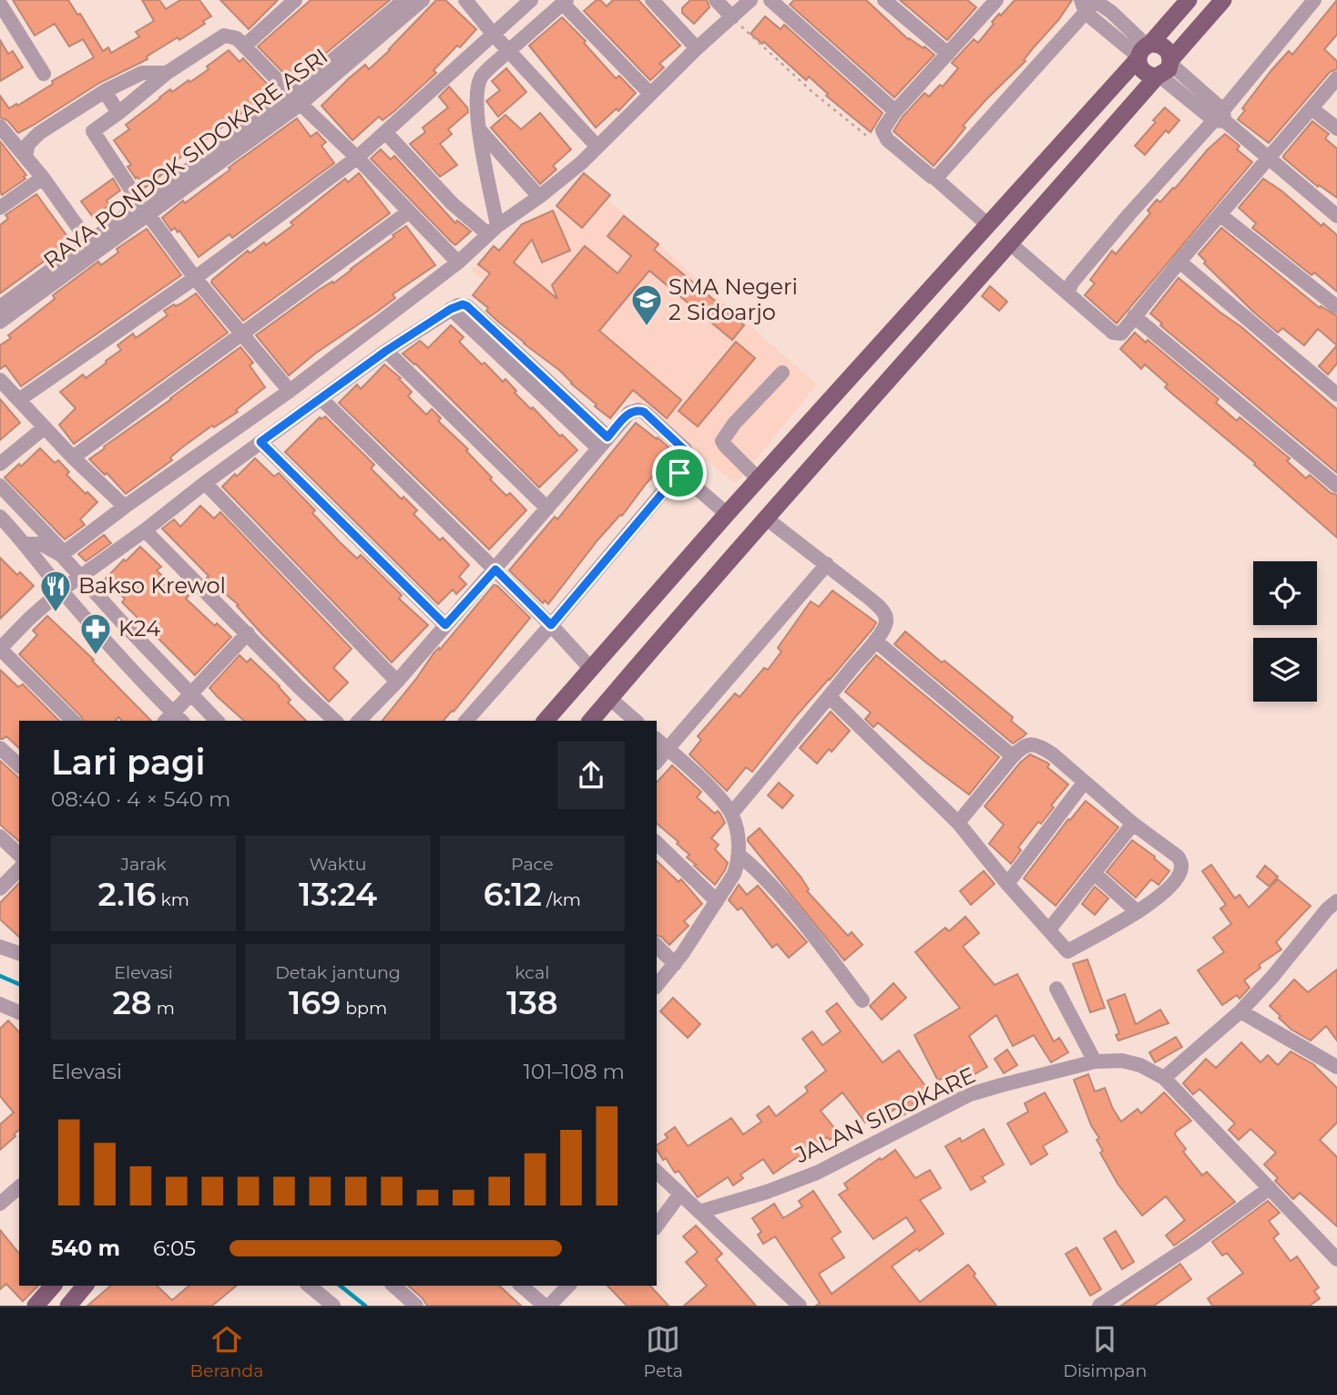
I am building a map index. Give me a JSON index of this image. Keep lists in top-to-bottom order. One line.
{"streets":{"street":["RAYA PONDOK SIDOKARE ASRI","JALAN SIDOKARE"]},"places":{"school or university":["SMA Negeri 2 Sidoarjo"],"restaurant":["Bakso Krewol"],"pharmacy":["K24"]},"page":{"heading":["Lari pagi","08:40 · 4 × 540 m"],"stats":[["Jarak","2.16 km"],["Waktu","13:24"],["Pace","6:12 /km"],["Elevasi","28 m"],["Detak jantung","169 bpm"],["kcal","138"]],"chart":["Elevasi","101–108 m"],"list":[{"name":"540 m","note":"6:05"}],"tabs":["Beranda","Peta","Disimpan"]}}
